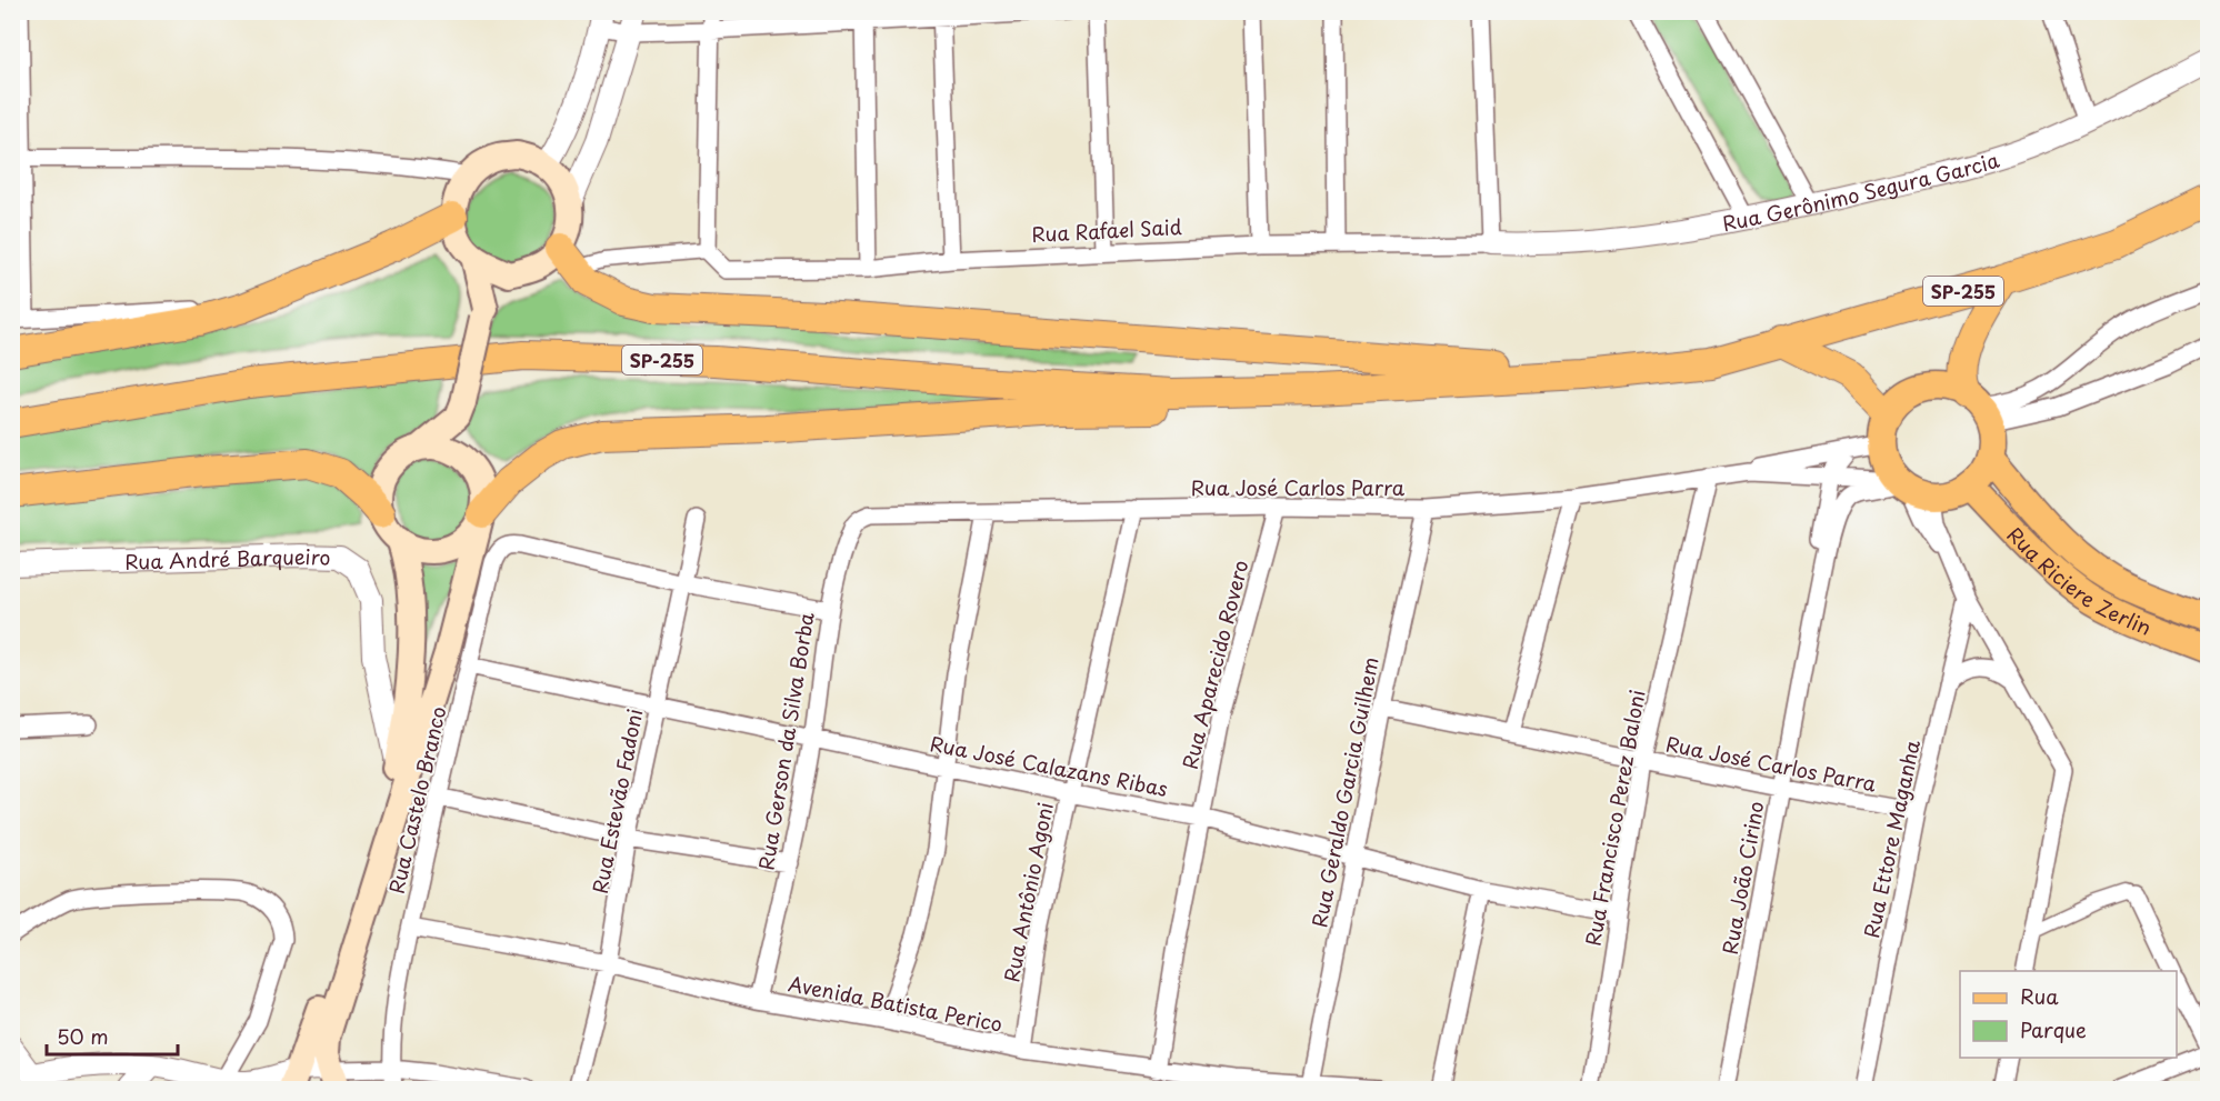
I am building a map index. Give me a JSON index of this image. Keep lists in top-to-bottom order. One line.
{"streets":{"highway":["SP-255"],"main road":["Rua Riciere Zerlin"],"street":["Rua Gerônimo Segura Garcia","Rua Rafael Said","Rua José Carlos Parra","Rua André Barqueiro","Rua Aparecido Rovero","Rua Gerson da Silva Borba","Rua José Calazans Ribas","Rua Geraldo Garcia Guilhem","Rua Castelo Branco","Rua Estevão Fadoni","Rua Francisco Perez Baloni","Rua Ettore Maganha","Rua João Cirino","Rua Antônio Agoni","Avenida Batista Perico"]},"crossings":[["Rua Gerônimo Segura Garcia","Rua Rafael Said"],["Rua José Carlos Parra","Rua Riciere Zerlin"],["Rua José Carlos Parra","Rua Aparecido Rovero"],["Rua José Carlos Parra","Rua Gerson da Silva Borba"],["Rua José Carlos Parra","Rua Geraldo Garcia Guilhem"],["Rua José Carlos Parra","Rua Francisco Perez Baloni"],["Rua José Carlos Parra","Rua Ettore Maganha"],["Rua José Carlos Parra","Rua João Cirino"],["Rua José Carlos Parra","Rua Antônio Agoni"],["Rua Aparecido Rovero","Rua José Calazans Ribas"],["Rua Aparecido Rovero","Avenida Batista Perico"],["Rua Gerson da Silva Borba","Rua José Calazans Ribas"],["Rua Gerson da Silva Borba","Avenida Batista Perico"],["Rua José Calazans Ribas","Rua Geraldo Garcia Guilhem"],["Rua José Calazans Ribas","Rua Castelo Branco"],["Rua José Calazans Ribas","Rua Estevão Fadoni"],["Rua José Calazans Ribas","Rua Francisco Perez Baloni"],["Rua José Calazans Ribas","Rua Antônio Agoni"],["Rua Geraldo Garcia Guilhem","Avenida Batista Perico"],["Rua Castelo Branco","Rua Estevão Fadoni"],["Rua Castelo Branco","Avenida Batista Perico"],["Rua Estevão Fadoni","Avenida Batista Perico"],["Rua Antônio Agoni","Avenida Batista Perico"]],"legend":["Rua","Parque"],"scale_bar":"50 m"}
